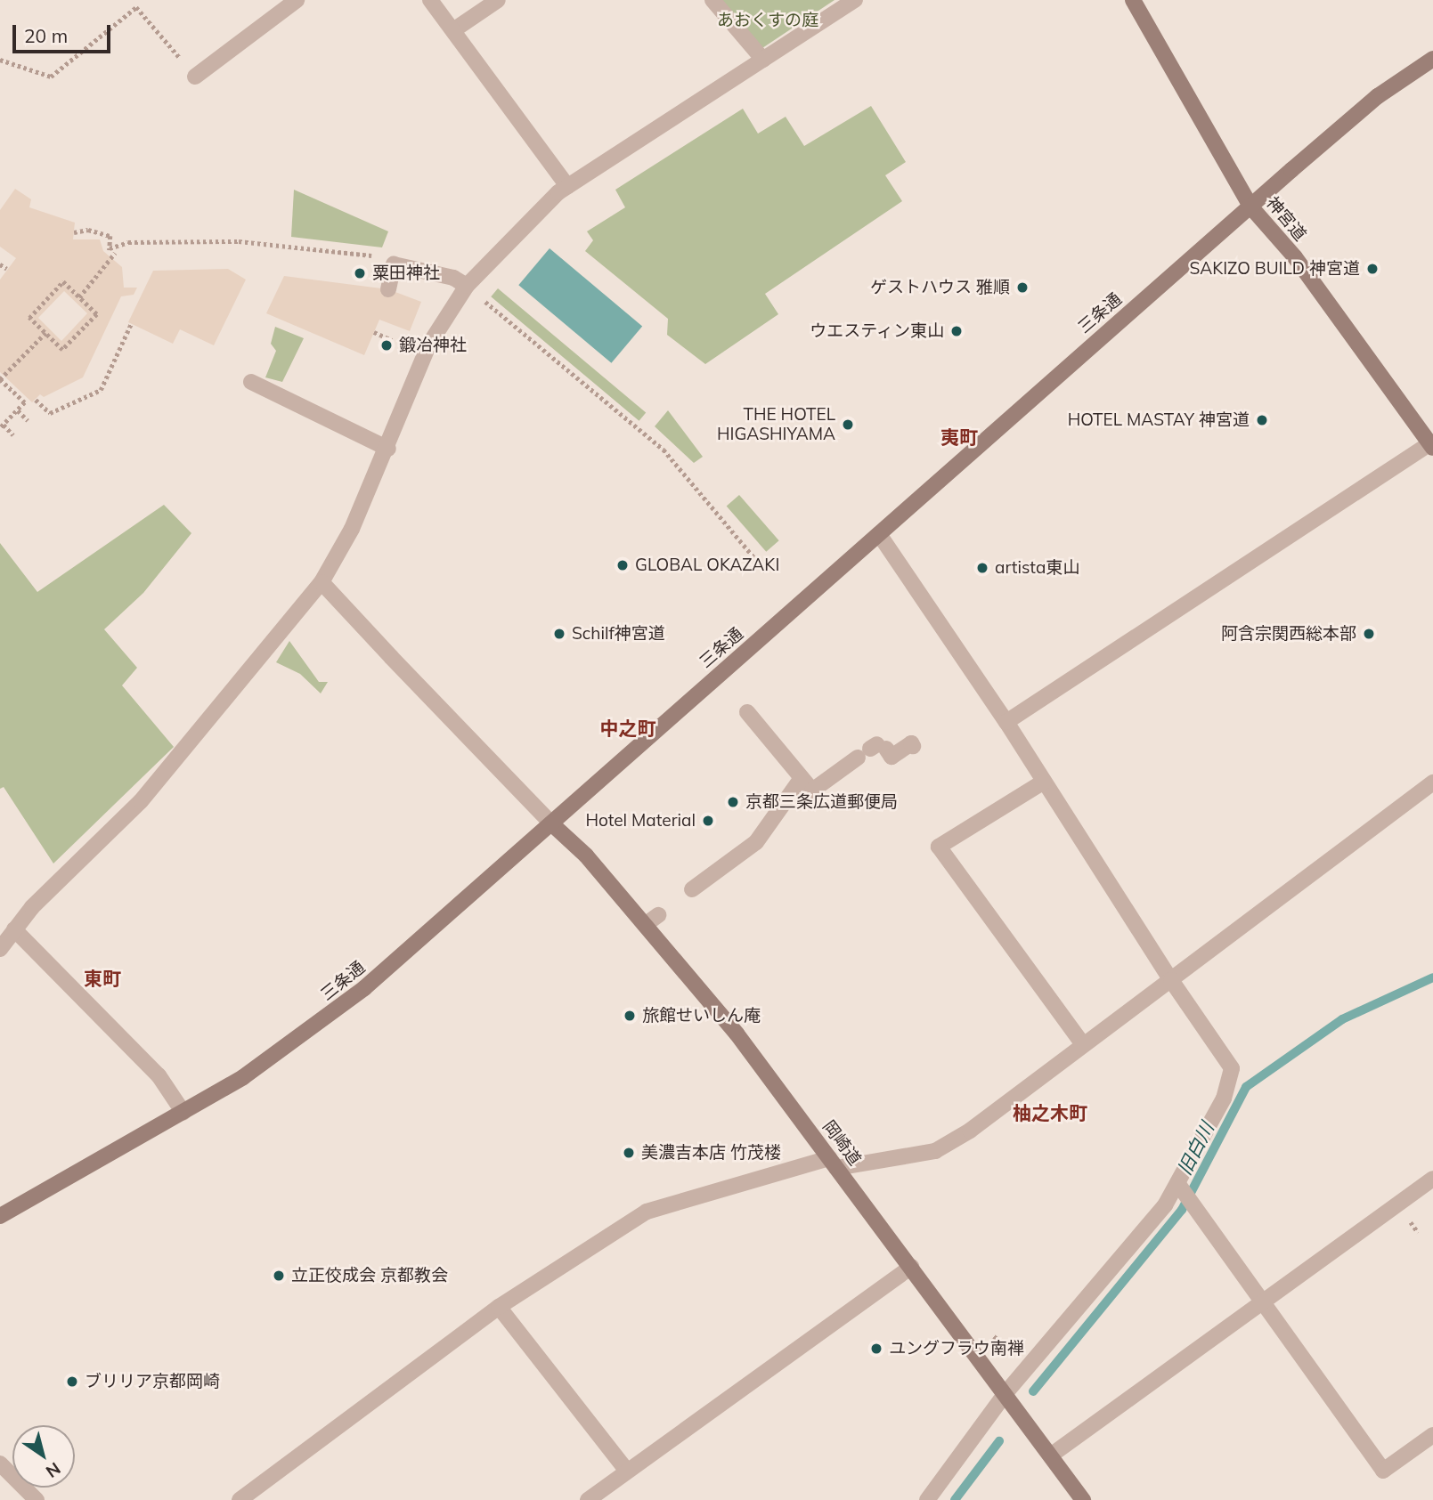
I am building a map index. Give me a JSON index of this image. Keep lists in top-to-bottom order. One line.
{"streets":{"main road":["神宮道","三条通","岡崎道"]},"crossings":[["神宮道","三条通"],["三条通","岡崎道"]],"districts":["夷町","中之町","東町","柚之木町"],"water":["旧白川"],"parks":["あおくすの庭"],"places":["SAKIZO BUILD 神宮道","粟田神社","ゲストハウス 雅順","ウエスティン東山","鍛冶神社","HOTEL MASTAY 神宮道","THE HOTEL HIGASHIYAMA","GLOBAL OKAZAKI","artista東山","Schilf神宮道","阿含宗関西総本部","京都三条広道郵便局","Hotel Material","旅館せいしん庵","美濃吉本店 竹茂楼","立正佼成会 京都教会","ユングフラウ南禅","ブリリア京都岡崎"],"scale_bar":"20 m","north":"bottom right"}
